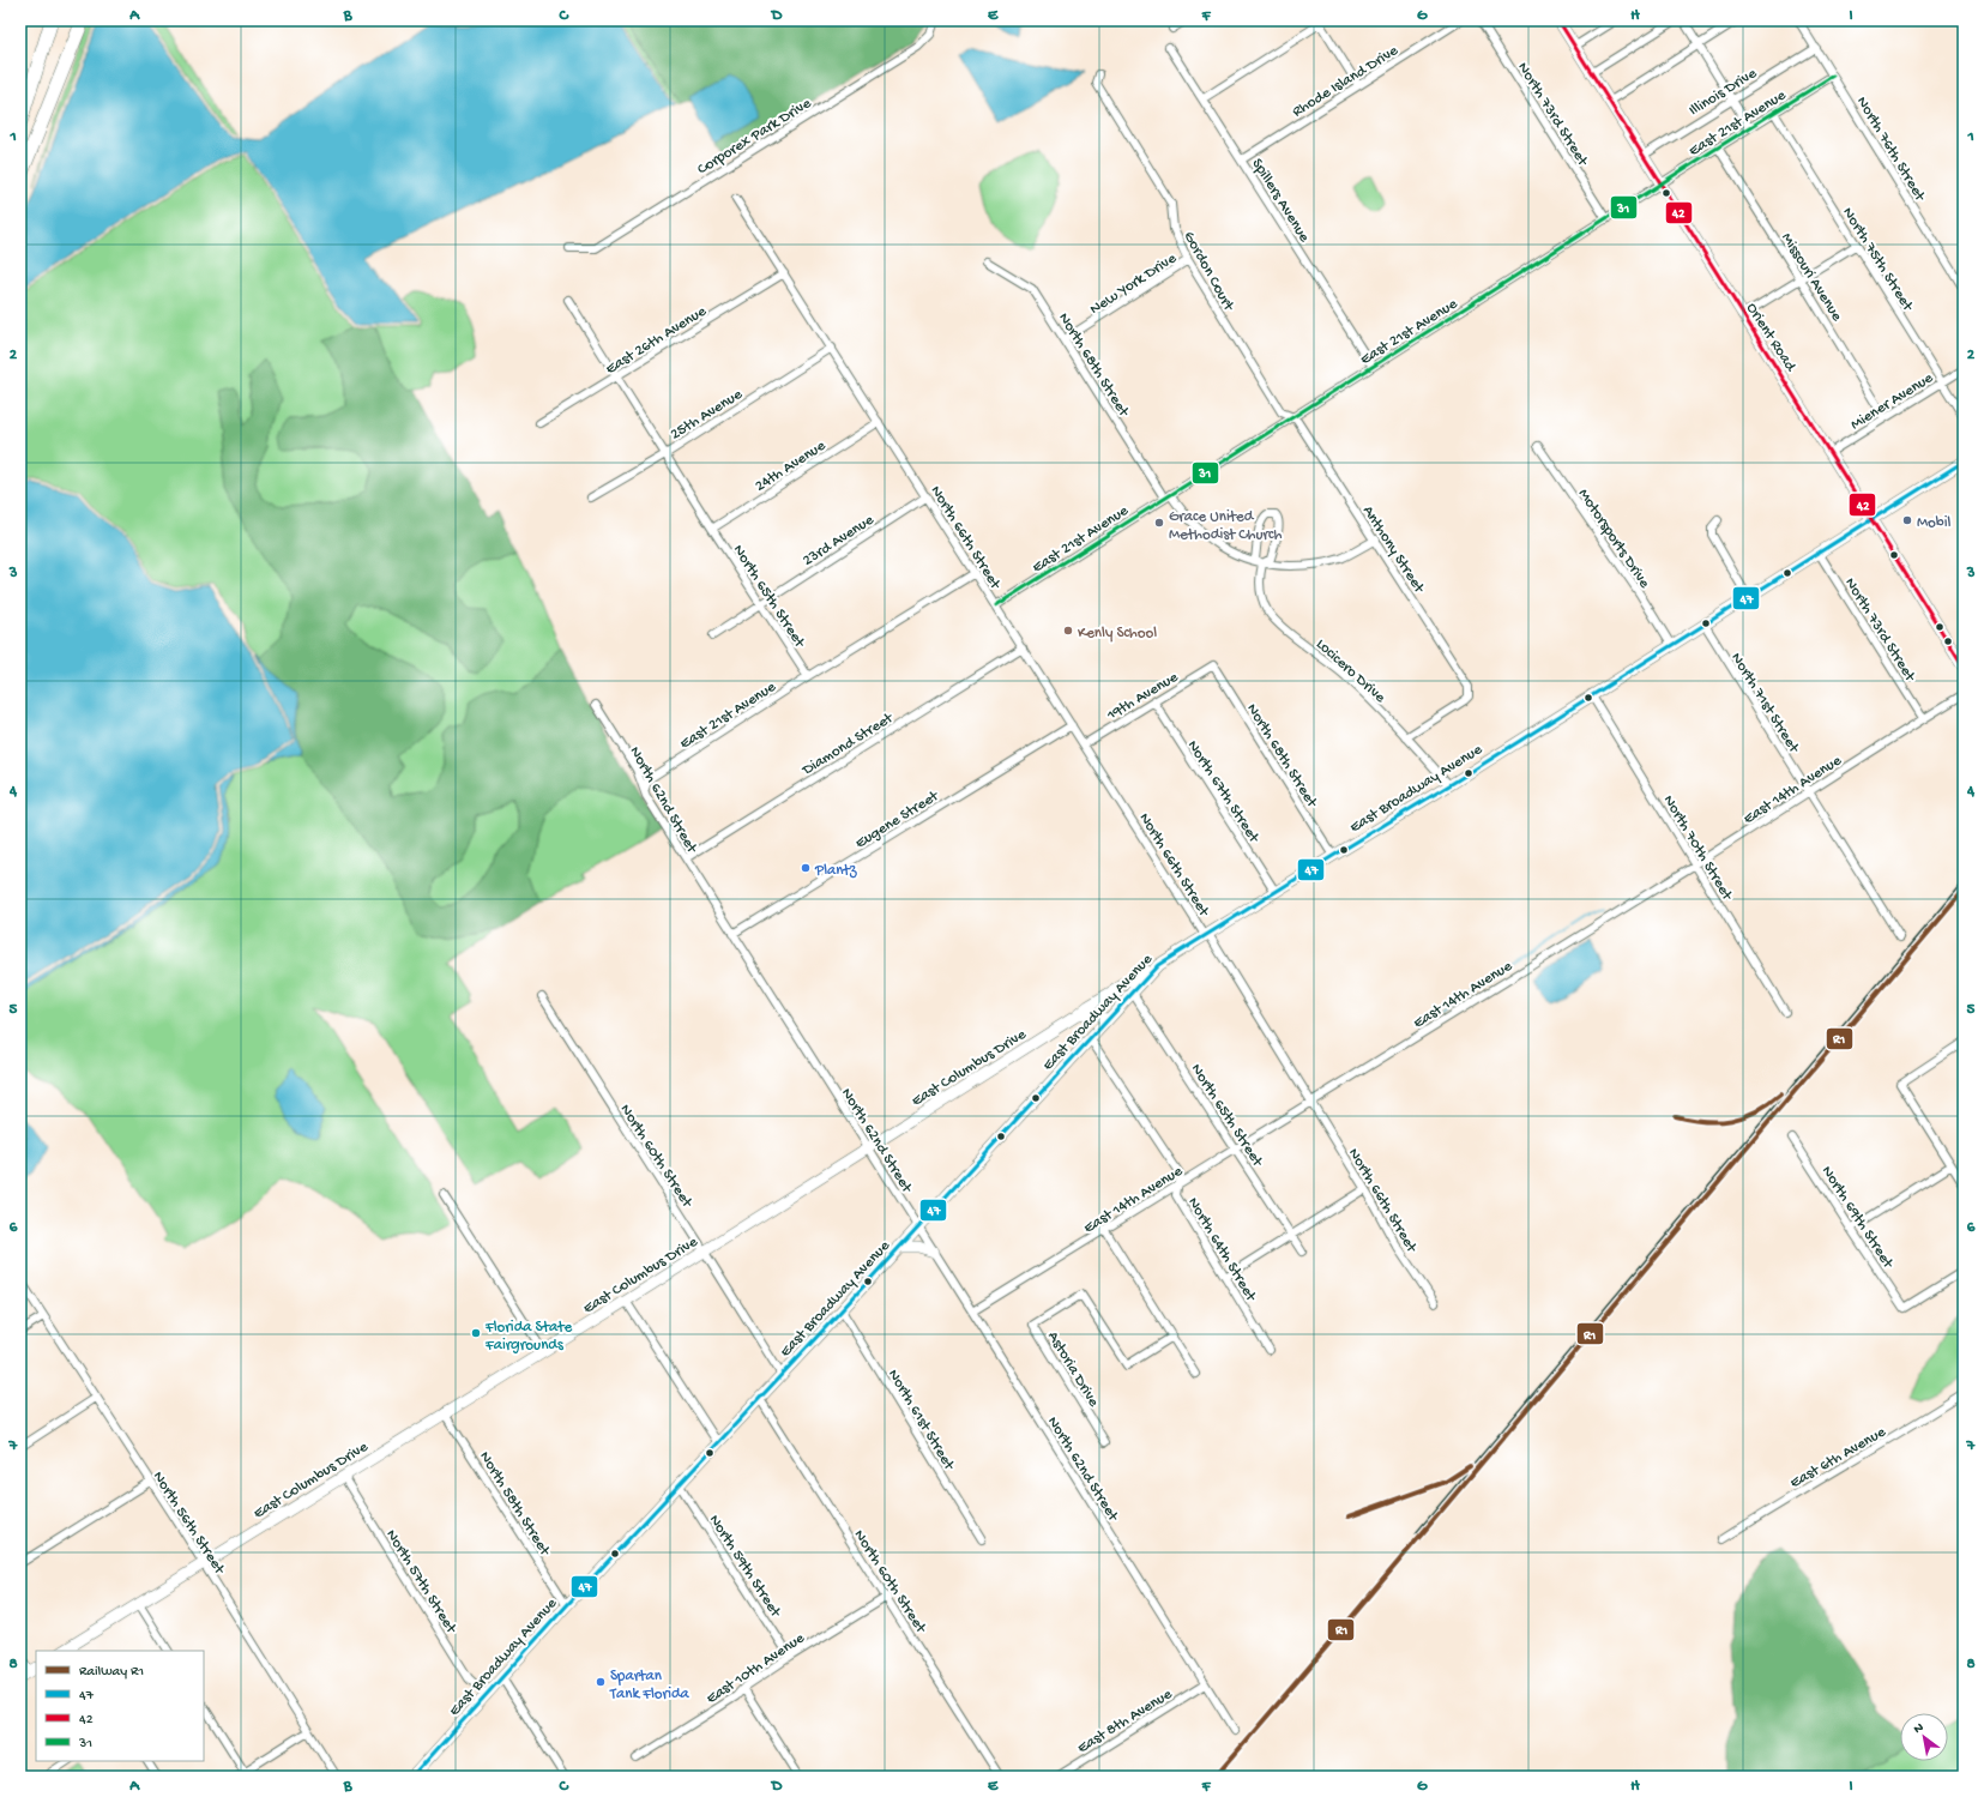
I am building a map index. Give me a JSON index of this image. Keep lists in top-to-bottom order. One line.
{"streets":{"main road":["Orient Road","East Broadway Avenue","East Columbus Drive"],"street":["Rhode Island Drive","Illinois Drive","North 73rd Street","East 21st Avenue","Corporex Park Drive","North 76th Street","Spillers Avenue","North 75th Street","Gordon Court","Missouri Avenue","New York Drive","East 26th Avenue","North 68th Street","Miener Avenue","25th Avenue","24th Avenue","North 66th Street","Motorsports Drive","23rd Avenue","Anthony Street","North 65th Street","Locicero Drive","19th Avenue","North 71st Street","Diamond Street","East 14th Avenue","North 67th Street","North 62nd Street","Eugene Street","North 70th Street","North 60th Street","North 69th Street","North 64th Street","Astoria Drive","North 61st Street","East 6th Avenue","North 58th Street","North 56th Street","North 59th Street","North 57th Street","East 10th Avenue","East 8th Avenue"]},"crossings":[["Rhode Island Drive","Spillers Avenue"],["Illinois Drive","North 76th Street"],["Illinois Drive","Orient Road"],["North 73rd Street","East 21st Avenue"],["North 73rd Street","East Broadway Avenue"],["North 73rd Street","East 14th Avenue"],["East 21st Avenue","North 76th Street"],["East 21st Avenue","Spillers Avenue"],["East 21st Avenue","North 75th Street"],["East 21st Avenue","Gordon Court"],["East 21st Avenue","Missouri Avenue"],["East 21st Avenue","Orient Road"],["East 21st Avenue","North 68th Street"],["East 21st Avenue","North 66th Street"],["East 21st Avenue","Anthony Street"],["East 21st Avenue","North 65th Street"],["East 21st Avenue","North 62nd Street"],["North 75th Street","Miener Avenue"],["Gordon Court","New York Drive"],["Gordon Court","Anthony Street"],["Missouri Avenue","Miener Avenue"],["New York Drive","North 68th Street"],["Orient Road","Miener Avenue"],["Orient Road","East Broadway Avenue"],["East 26th Avenue","North 66th Street"],["North 68th Street","Anthony Street"],["North 68th Street","Locicero Drive"],["North 68th Street","19th Avenue"],["North 68th Street","East Broadway Avenue"],["25th Avenue","North 66th Street"],["24th Avenue","North 66th Street"],["24th Avenue","North 65th Street"],["North 66th Street","23rd Avenue"],["North 66th Street","19th Avenue"],["North 66th Street","Diamond Street"],["North 66th Street","East Broadway Avenue"],["North 66th Street","East 14th Avenue"],["North 66th Street","Eugene Street"],["Motorsports Drive","East Broadway Avenue"],["23rd Avenue","North 65th Street"],["Anthony Street","Locicero Drive"],["North 65th Street","East Broadway Avenue"],["North 65th Street","East 14th Avenue"],["Locicero Drive","East Broadway Avenue"],["19th Avenue","North 67th Street"],["North 71st Street","East Broadway Avenue"],["North 71st Street","East 14th Avenue"],["Diamond Street","North 62nd Street"],["East Broadway Avenue","North 67th Street"],["East Broadway Avenue","North 62nd Street"],["East Broadway Avenue","North 70th Street"],["East Broadway Avenue","East Columbus Drive"],["East Broadway Avenue","North 60th Street"],["East Broadway Avenue","North 64th Street"],["East Broadway Avenue","North 61st Street"],["East Broadway Avenue","North 58th Street"],["East Broadway Avenue","North 59th Street"],["East Broadway Avenue","North 57th Street"],["East 14th Avenue","North 62nd Street"],["East 14th Avenue","North 70th Street"],["East 14th Avenue","North 64th Street"],["North 62nd Street","Eugene Street"],["North 62nd Street","East Columbus Drive"],["North 62nd Street","East 8th Avenue"],["East Columbus Drive","North 60th Street"],["East Columbus Drive","North 58th Street"],["East Columbus Drive","North 56th Street"],["East Columbus Drive","North 57th Street"],["North 60th Street","East 10th Avenue"],["North 59th Street","East 10th Avenue"]],"places":["Mobil","Grace United Methodist Church","Kenly School","Plantz","Florida State Fairgrounds","Spartan Tank Florida"],"lines":["transit line 42","transit line 31","transit line 47","rail line R1"],"legend":["Railway R1","47","42","31"],"north":"top left","grid":{"columns":["A","B","C","D","E","F","G","H","I"],"rows":["1","2","3","4","5","6","7","8"]}}
